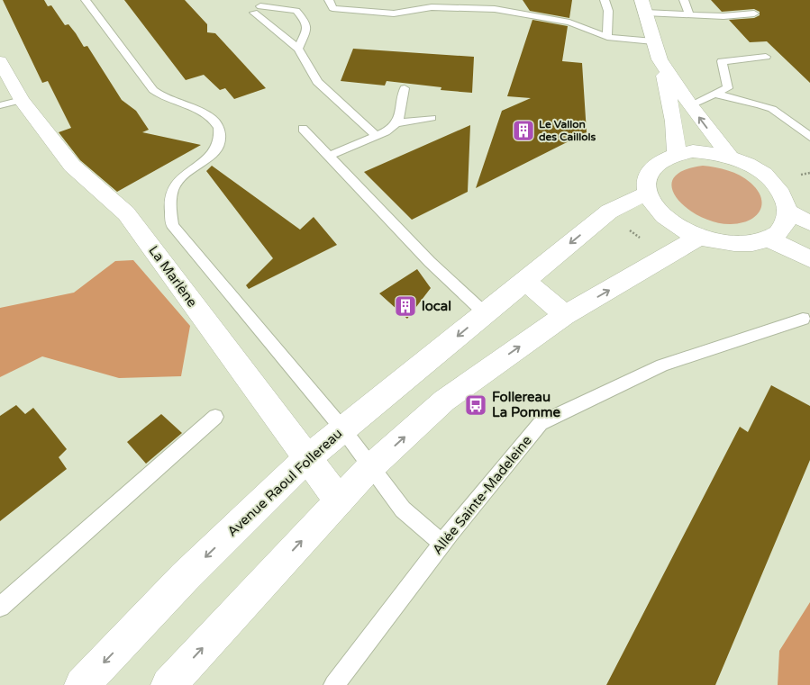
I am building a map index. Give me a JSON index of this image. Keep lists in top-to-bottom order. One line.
{"streets":{"street":["La Marlène","Avenue Raoul Follereau"],"lane":["Allée Sainte-Madeleine"]},"crossings":[["La Marlène","Avenue Raoul Follereau"]],"places":{"building":["Le Vallon des Caillols","local"],"bus stop":["Follereau La Pomme"]}}
